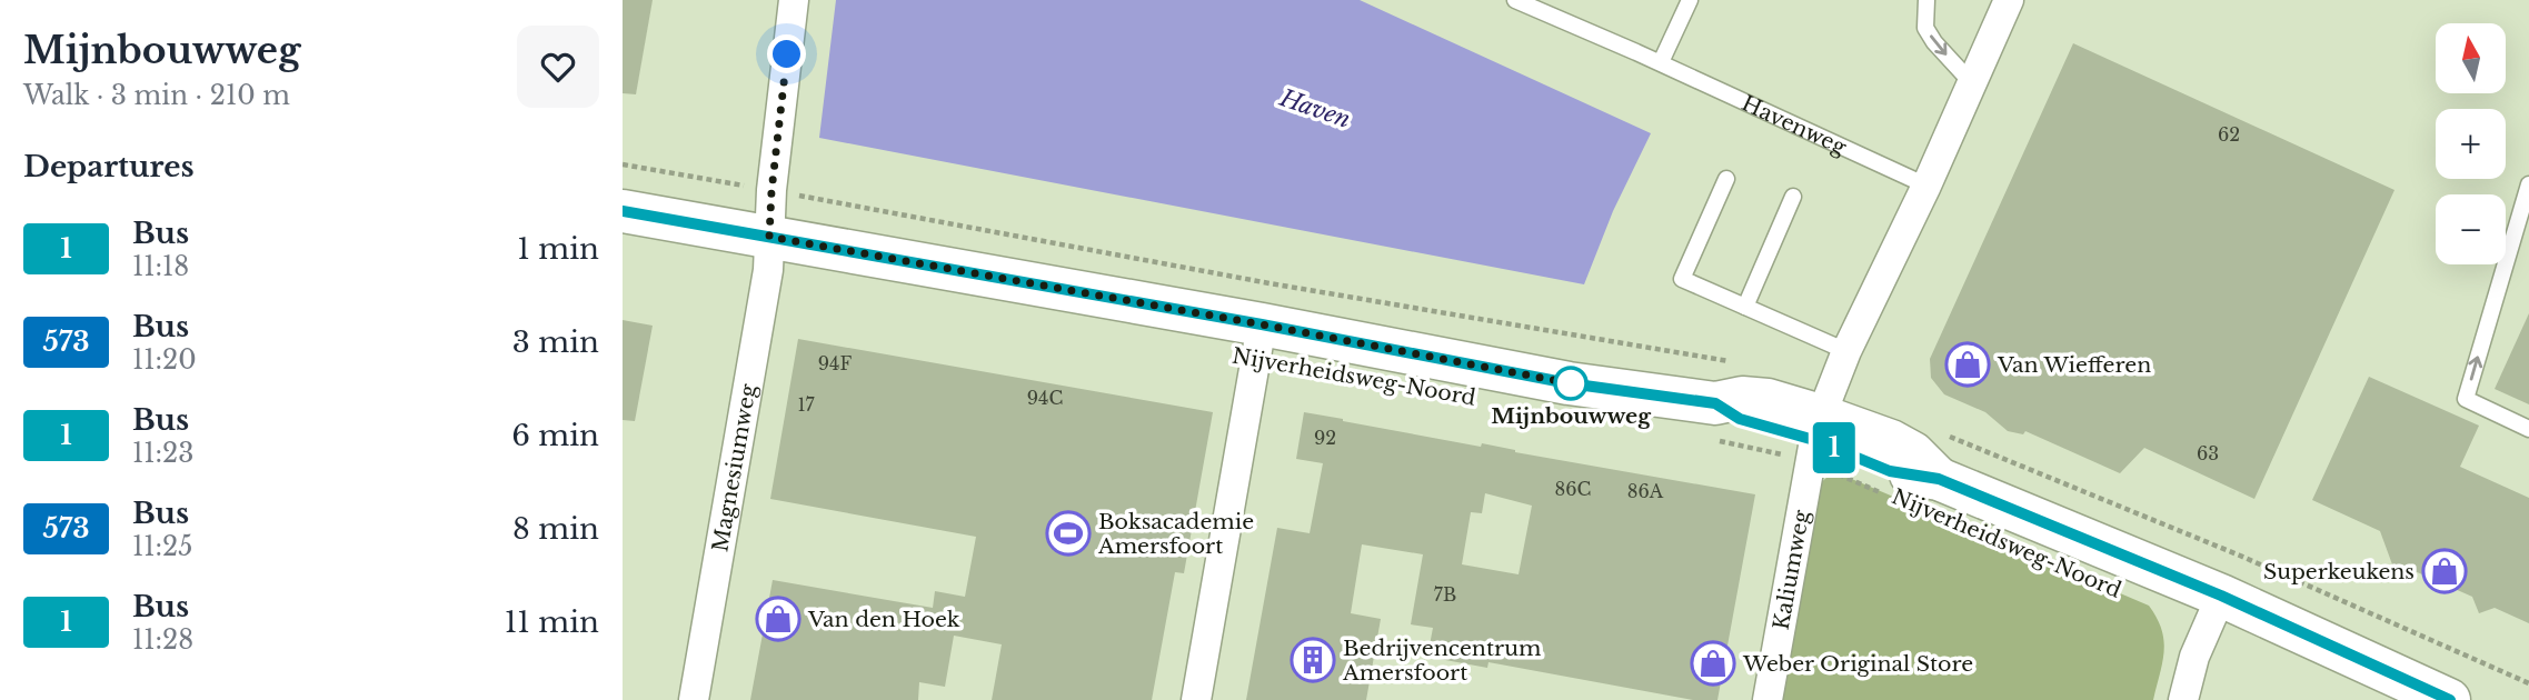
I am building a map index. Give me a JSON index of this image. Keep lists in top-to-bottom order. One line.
{"streets":{"street":["Nijverheidsweg-Noord","Magnesiumweg","Kaliumweg"],"lane":["Havenweg"]},"crossings":[["Nijverheidsweg-Noord","Magnesiumweg"],["Nijverheidsweg-Noord","Kaliumweg"]],"water":["Haven"],"places":{"shop":["Van Wiefferen","Superkeukens","Van den Hoek","Weber Original Store"],"other":["Mijnbouwweg"],"sports":["Boksacademie Amersfoort"],"building":["Bedrijvencentrum Amersfoort"]},"lines":["bus line 1"],"house_numbers":["62","94F","94C","17","92","63","86C","86A","7B"],"north":"top","page":{"heading":[["Mijnbouwweg","Walk · 3 min · 210 m"],"Departures"],"on_map":"1","map_buttons":["+","−"],"list":[{"mark":"1","name":"Bus","note":"11:18","value":"1 min"},{"mark":"573","name":"Bus","note":"11:20","value":"3 min"},{"mark":"1","name":"Bus","note":"11:23","value":"6 min"},{"mark":"573","name":"Bus","note":"11:25","value":"8 min"},{"mark":"1","name":"Bus","note":"11:28","value":"11 min"}]}}
